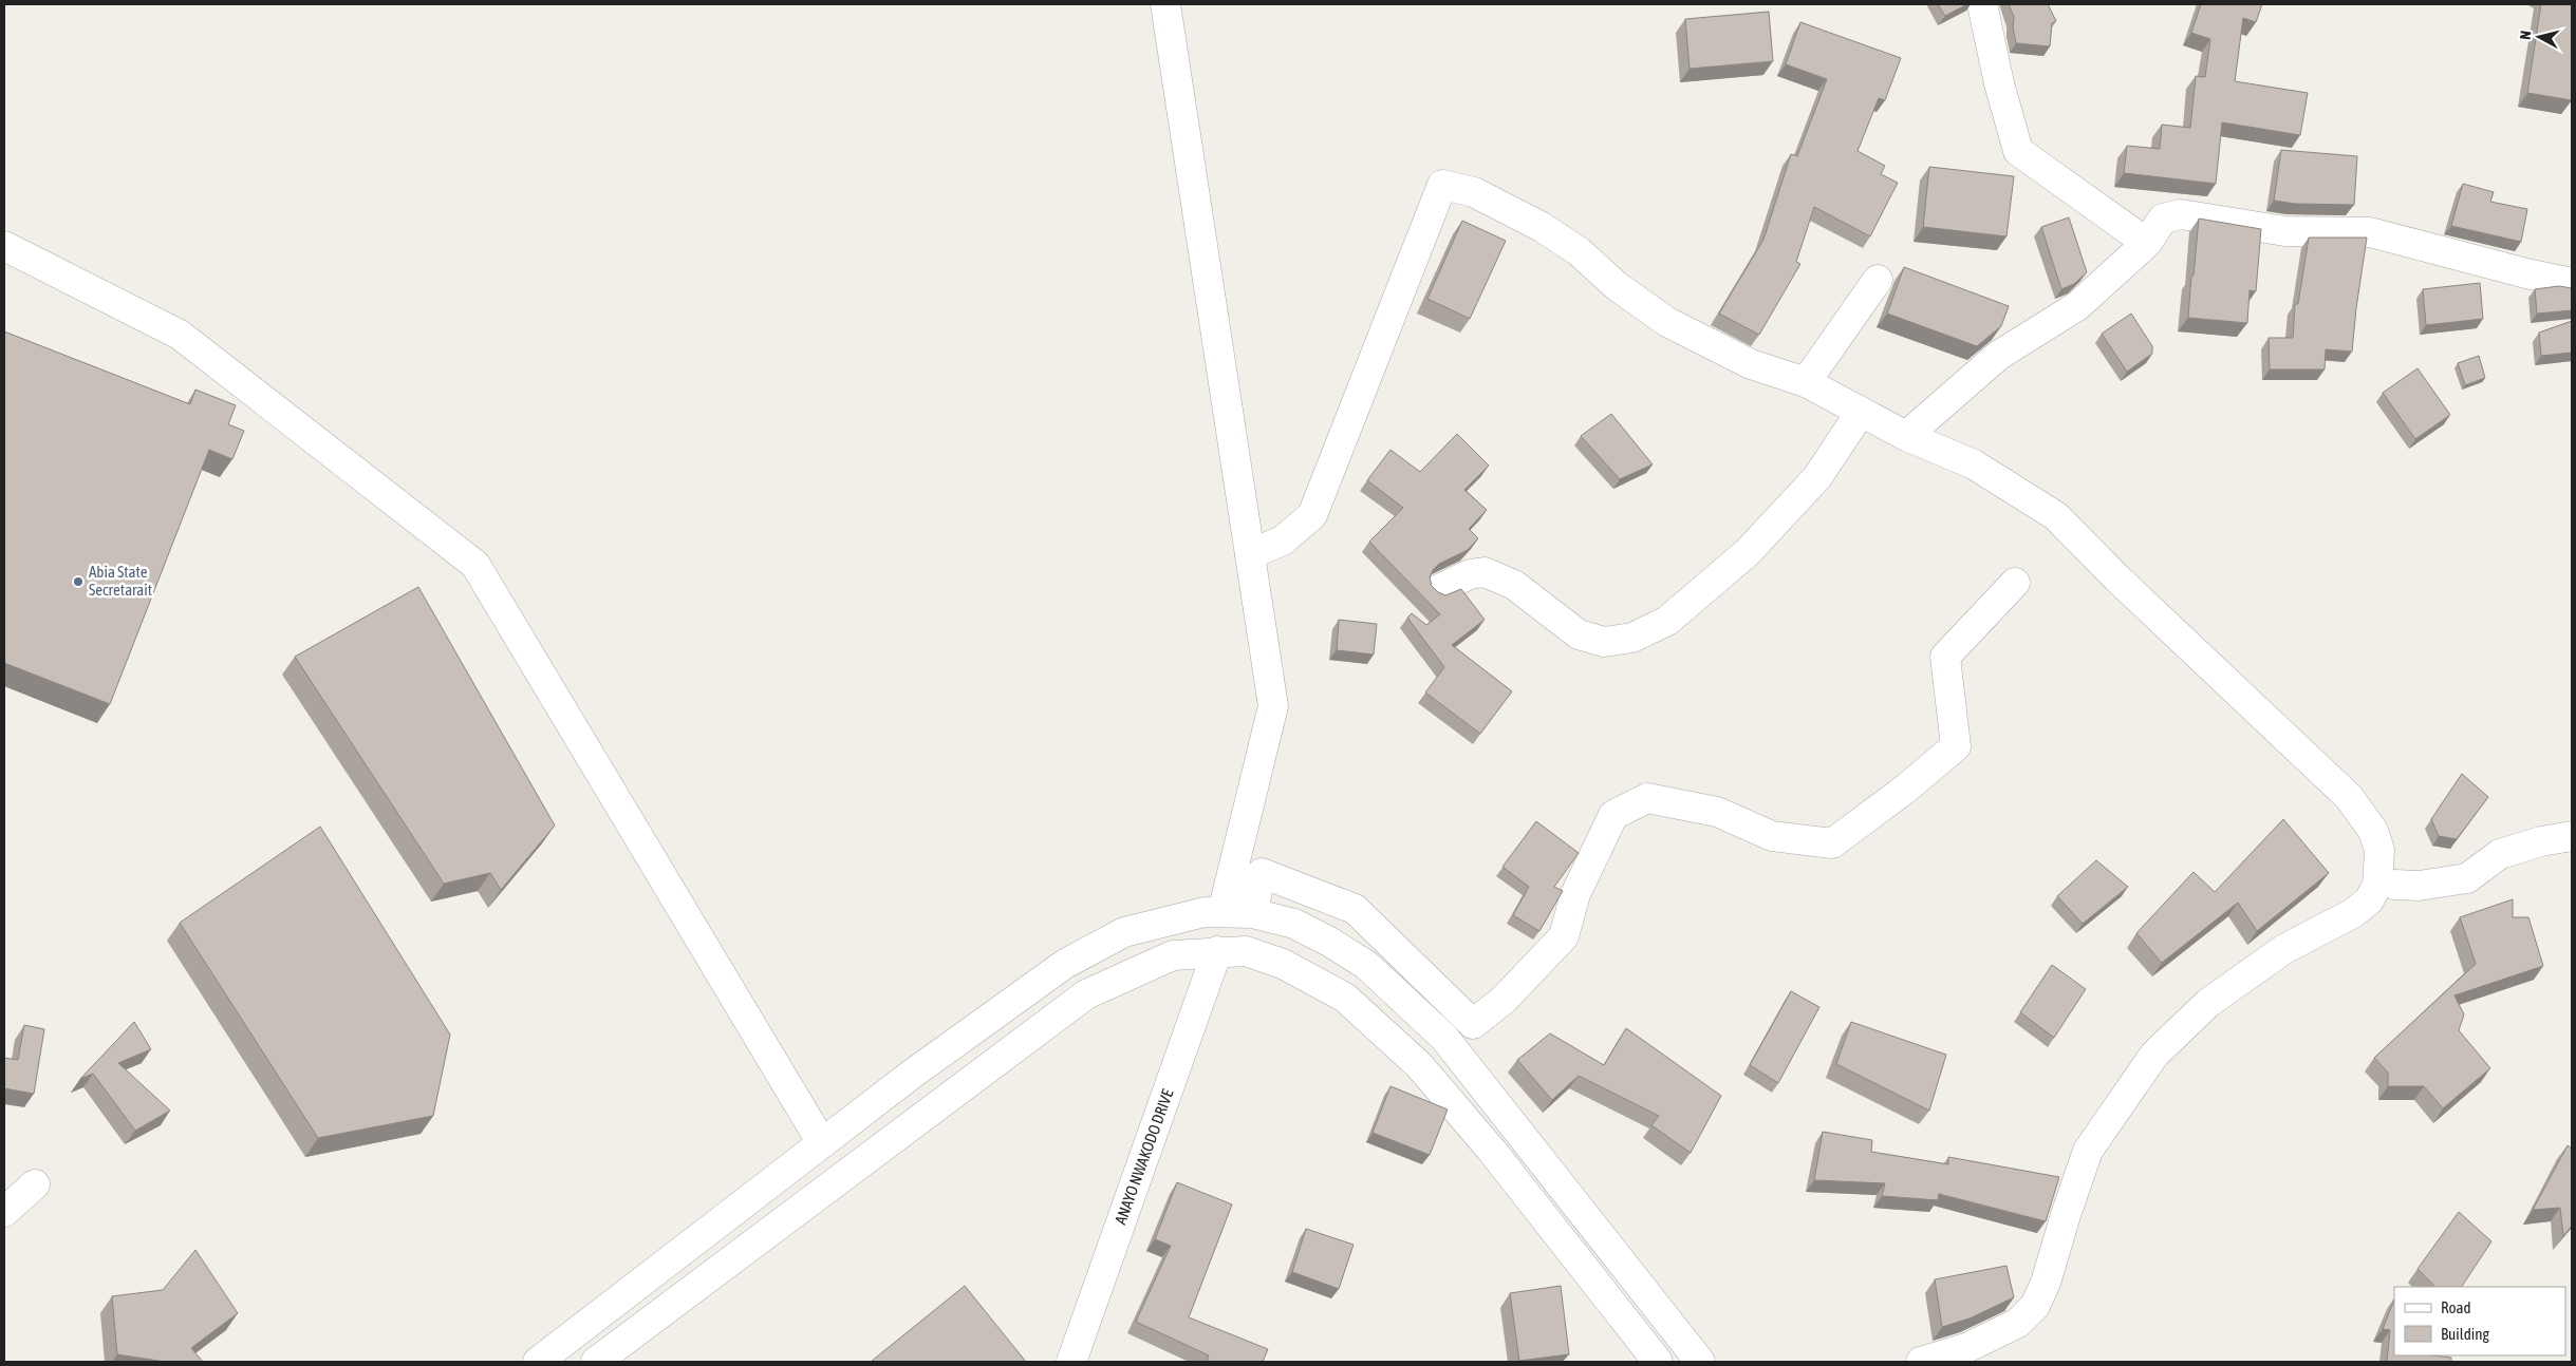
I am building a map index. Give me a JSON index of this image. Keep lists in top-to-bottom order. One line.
{"streets":{"street":["ANAYO NWAKODO DRIVE"]},"places":["Abia State Secretarait"],"legend":["Road","Building"],"north":"left"}
